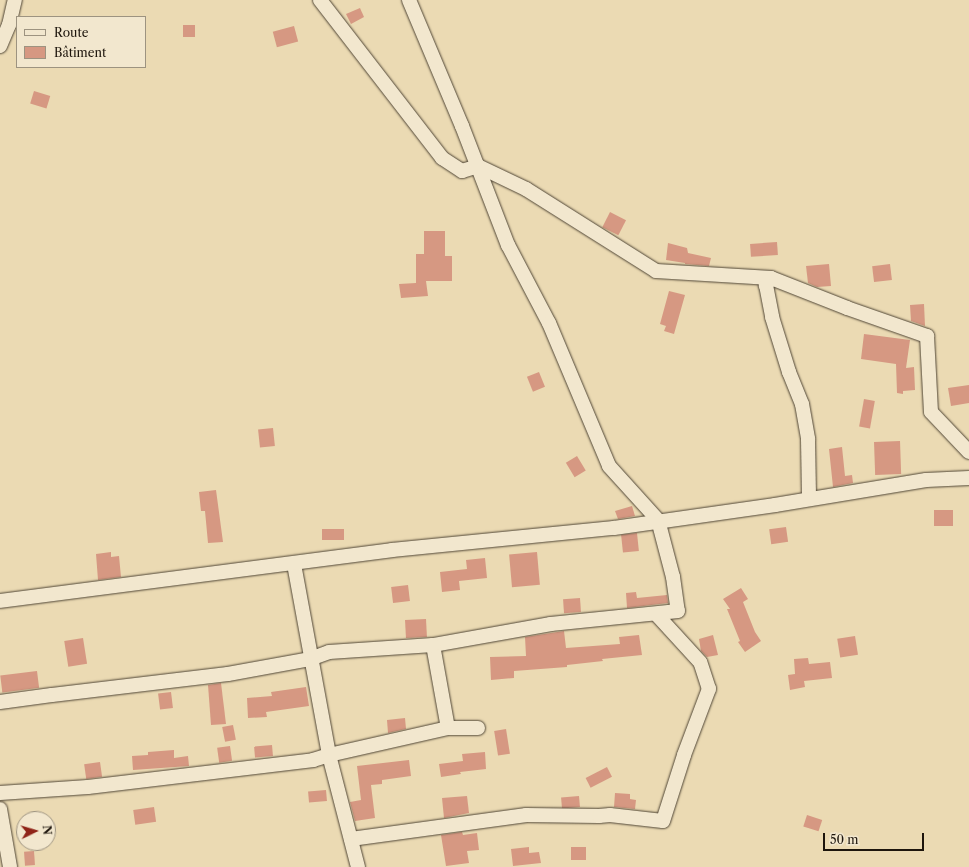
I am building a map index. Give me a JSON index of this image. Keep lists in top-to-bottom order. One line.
{"legend":["Route","Bâtiment"],"scale_bar":"50 m","north":"right"}
